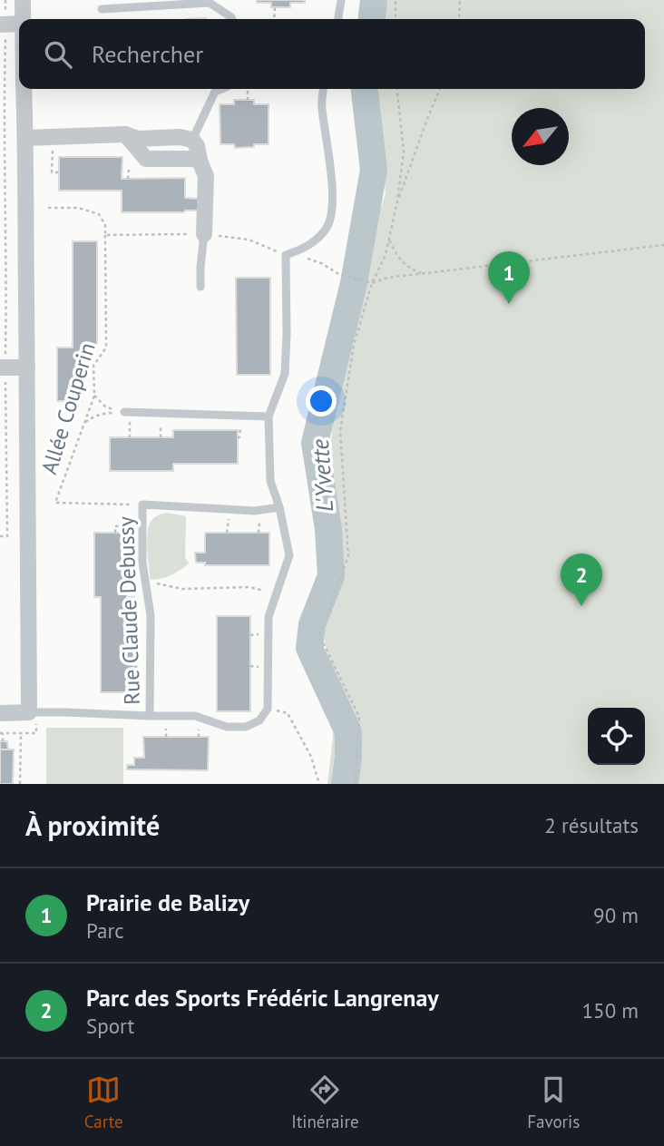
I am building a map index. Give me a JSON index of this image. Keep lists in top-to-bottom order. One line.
{"streets":{"lane":["Rue Claude Debussy"],"path":["Allée Couperin"]},"crossings":[["Allée Couperin","Rue Claude Debussy"]],"water":["L'Yvette"],"north":"bottom left","page":{"search":"Rechercher","pins":["1","2"],"heading":["À proximité","2 résultats"],"list":[{"mark":"1","name":"Prairie de Balizy","note":"Parc","value":"90 m"},{"mark":"2","name":"Parc des Sports Frédéric Langrenay","note":"Sport","value":"150 m"}],"nav":["Carte","Itinéraire","Favoris"]}}
